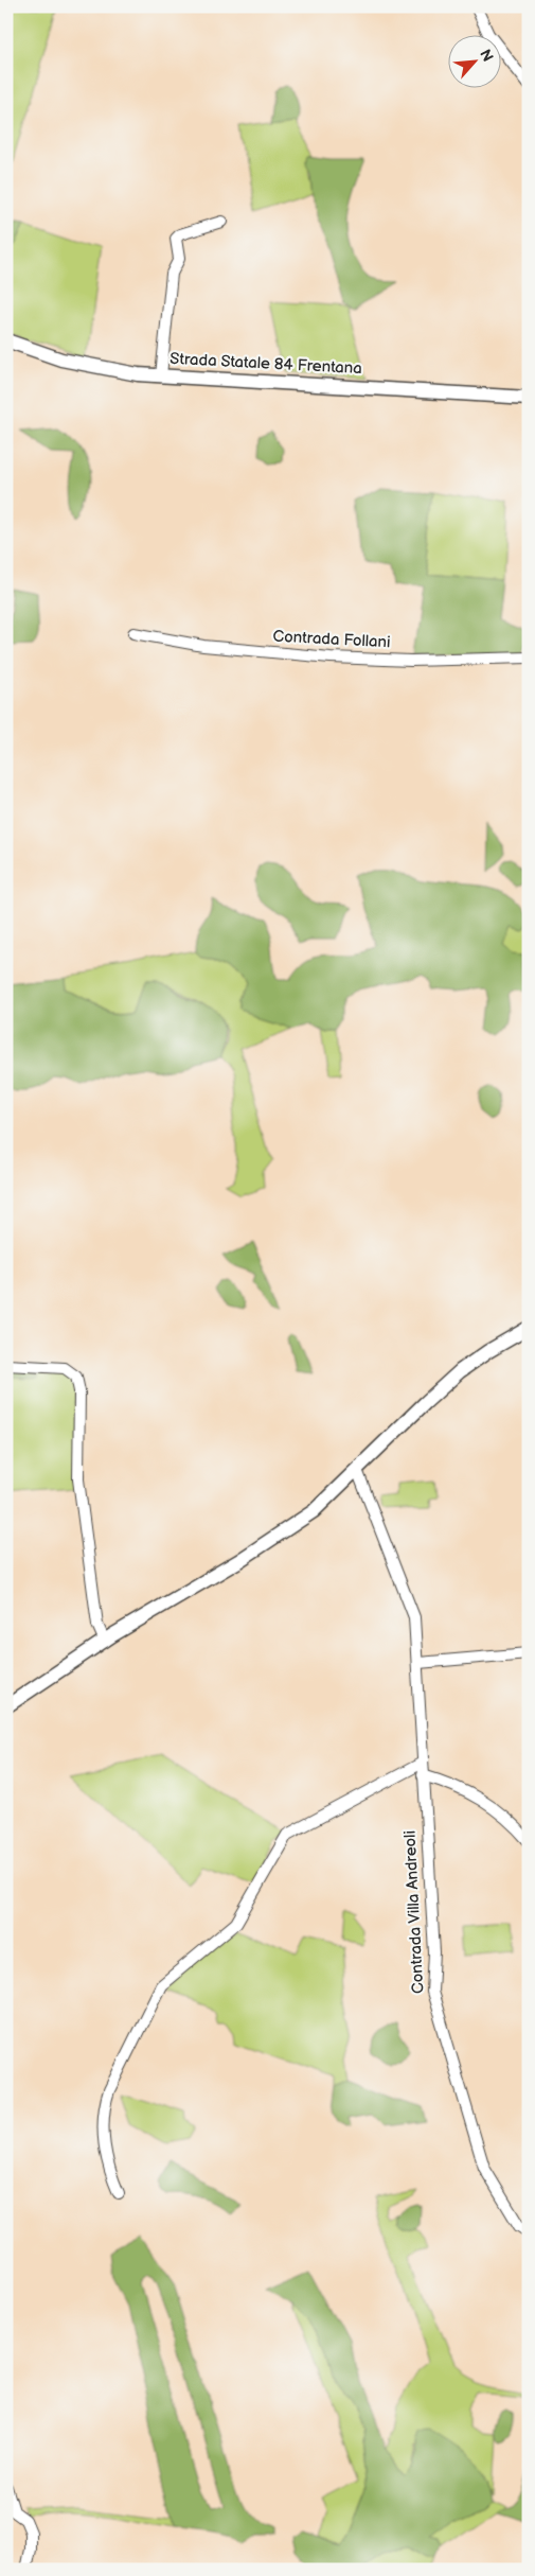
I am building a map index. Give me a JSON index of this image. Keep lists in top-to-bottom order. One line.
{"streets":{"main road":["Strada Statale 84 Frentana"],"street":["Contrada Follani","Contrada Villa Andreoli"]},"north":"top right"}
